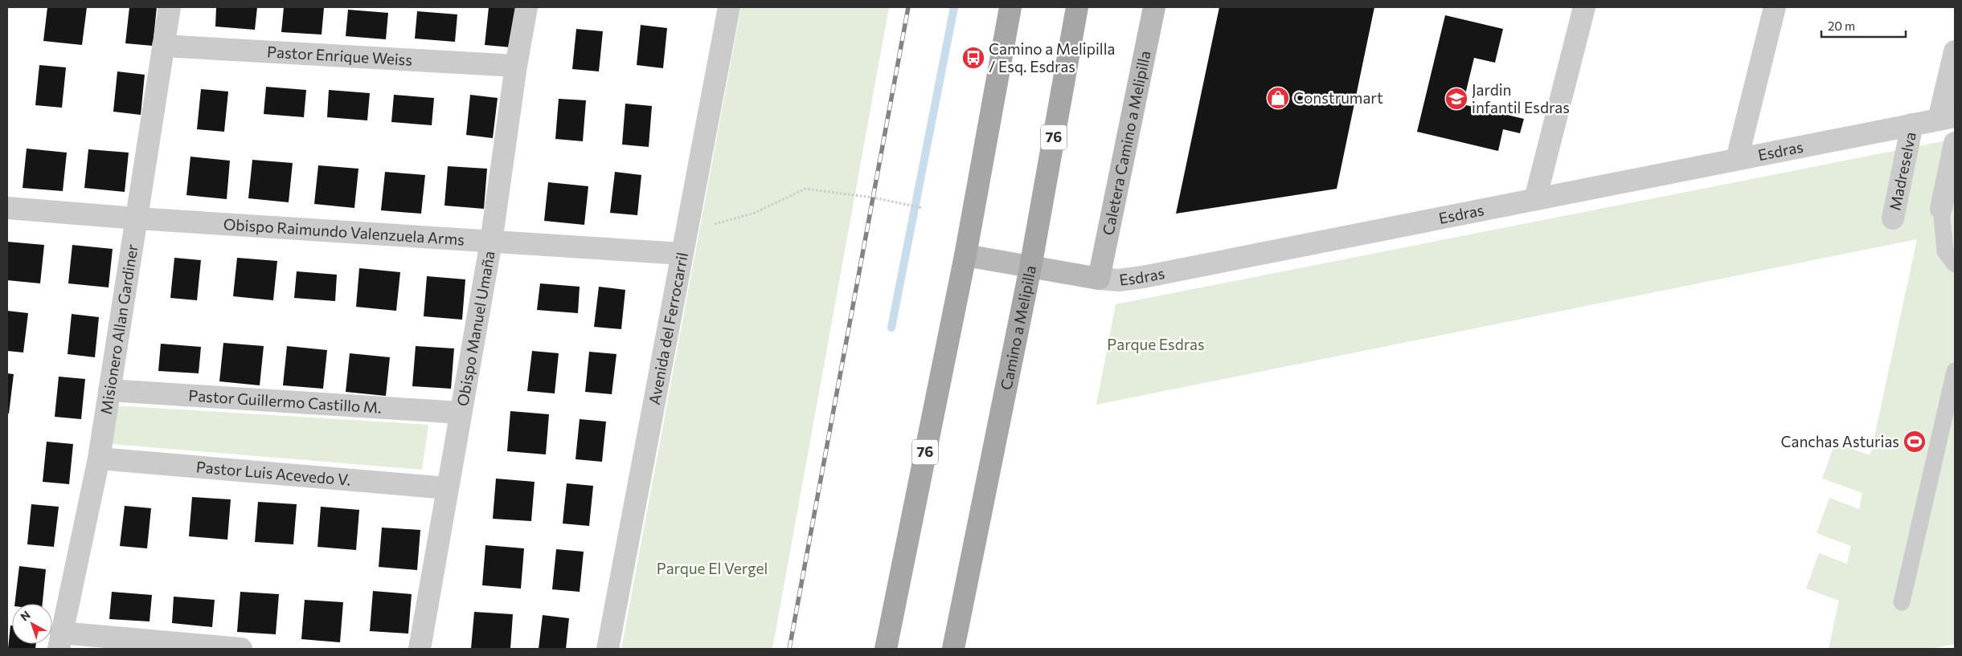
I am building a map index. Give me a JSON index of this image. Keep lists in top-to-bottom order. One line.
{"streets":{"main road":["76","Camino a Melipilla"],"street":["Pastor Enrique Weiss","Caletera Camino a Melipilla","Esdras","Madreselva","Obispo Raimundo Valenzuela Arms","Avenida del Ferrocarril","Obispo Manuel Umaña","Misionero Allan Gardiner","Pastor Guillermo Castillo M.","Pastor Luis Acevedo V."]},"crossings":[["Pastor Enrique Weiss","Obispo Manuel Umaña"],["Pastor Enrique Weiss","Misionero Allan Gardiner"],["76","Esdras"],["Caletera Camino a Melipilla","Esdras"],["Esdras","Madreselva"],["Esdras","Camino a Melipilla"],["Obispo Raimundo Valenzuela Arms","Avenida del Ferrocarril"],["Obispo Raimundo Valenzuela Arms","Obispo Manuel Umaña"],["Obispo Raimundo Valenzuela Arms","Misionero Allan Gardiner"],["Obispo Manuel Umaña","Pastor Guillermo Castillo M."],["Obispo Manuel Umaña","Pastor Luis Acevedo V."],["Misionero Allan Gardiner","Pastor Guillermo Castillo M."],["Misionero Allan Gardiner","Pastor Luis Acevedo V."]],"parks":["Parque Esdras","Parque El Vergel"],"places":{"bus stop":["Camino a Melipilla / Esq. Esdras"],"shop":["Construmart"],"school or university":["Jardin infantil Esdras"],"sports":["Canchas Asturias"]},"scale_bar":"20 m","north":"top left"}
